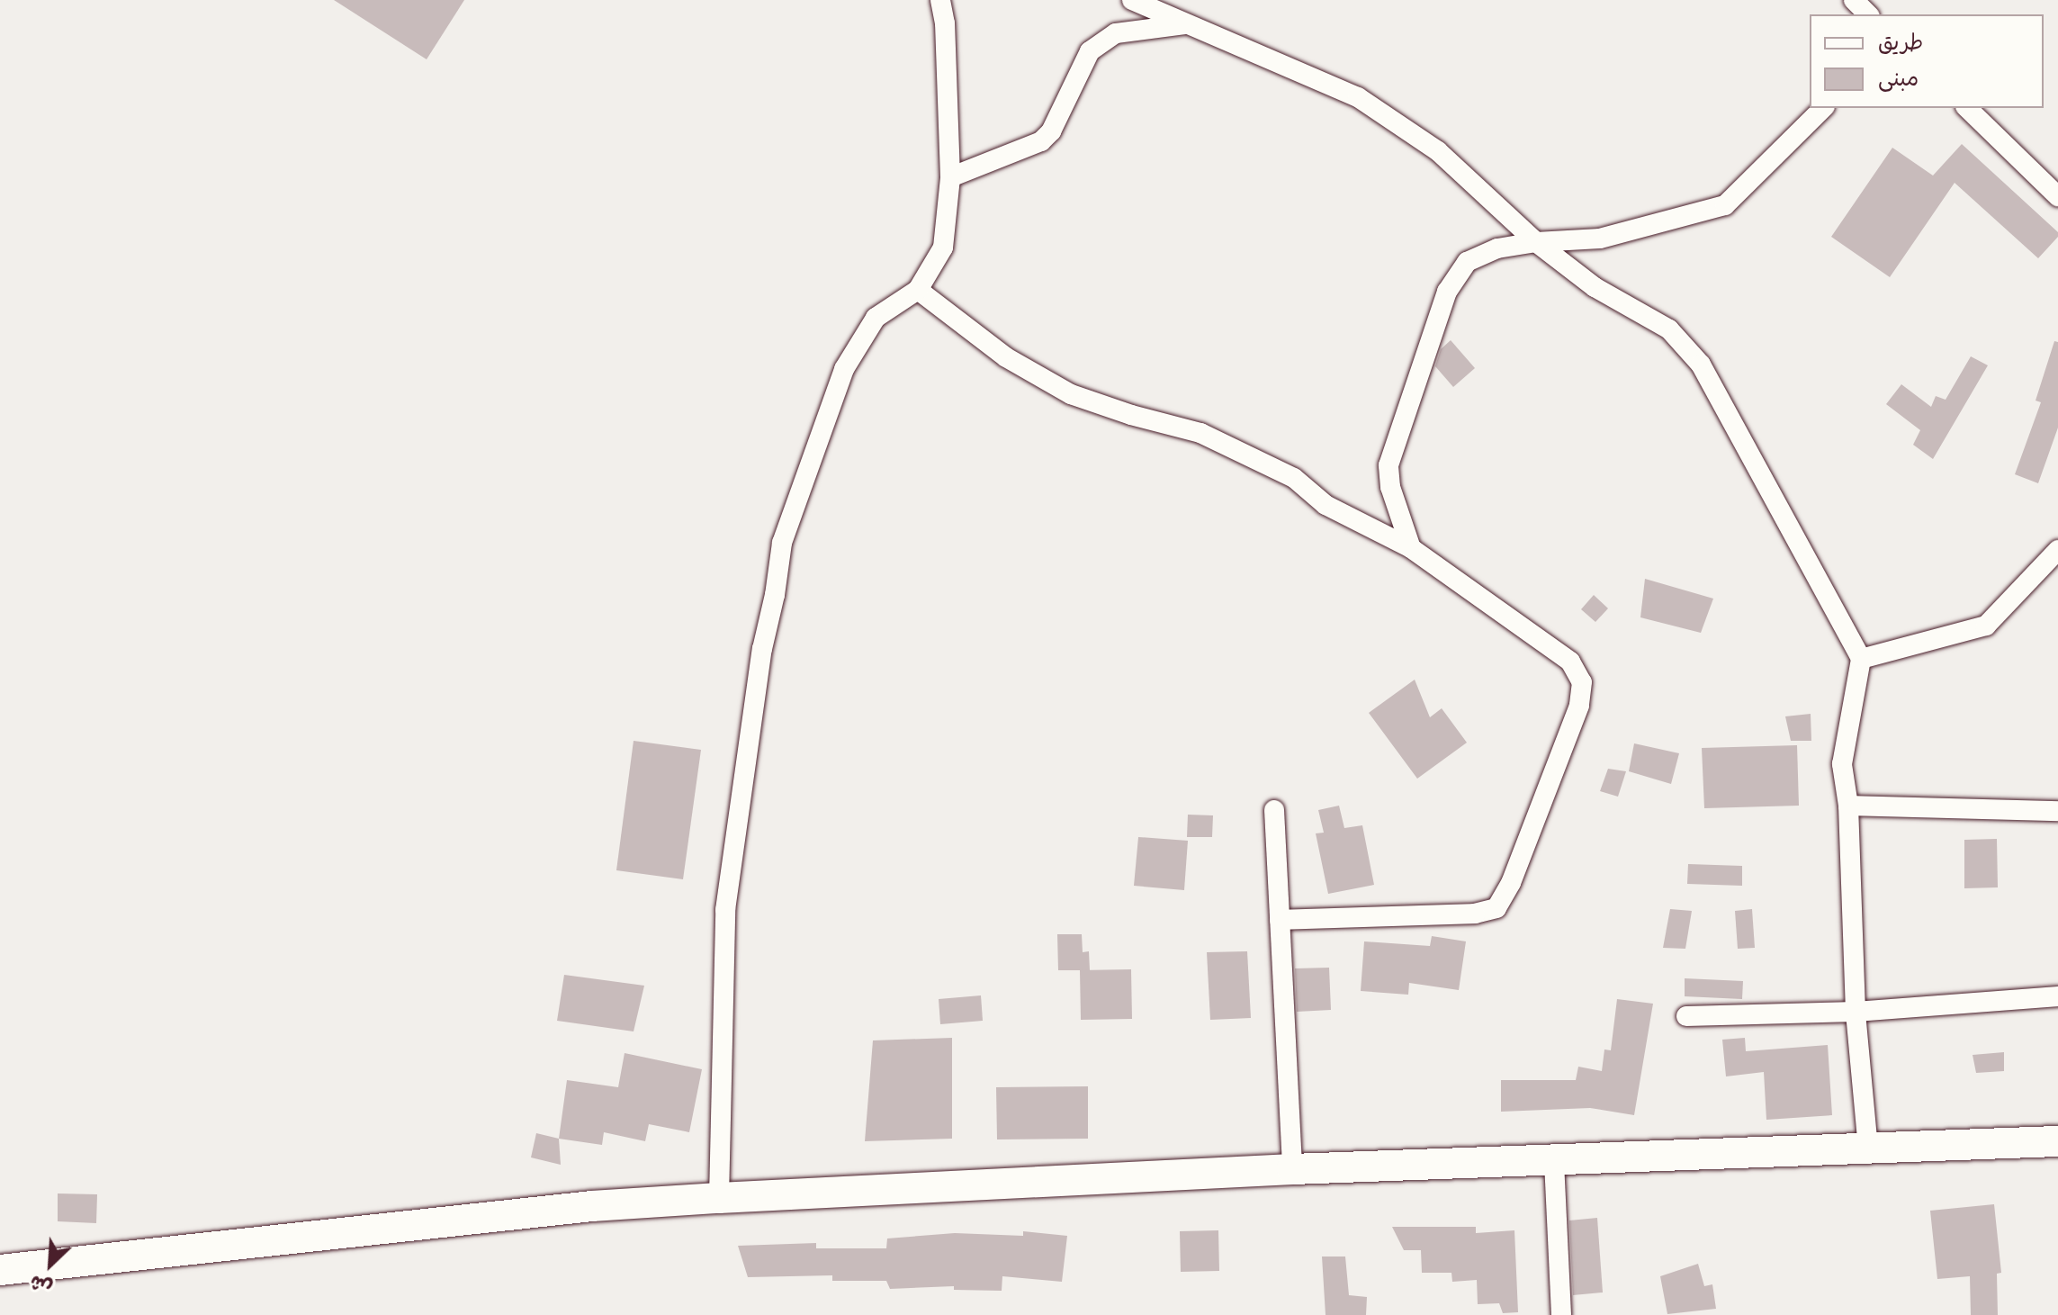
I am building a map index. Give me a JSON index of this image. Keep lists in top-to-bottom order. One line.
{"legend":["طريق","مبنى"],"north":"bottom left"}
